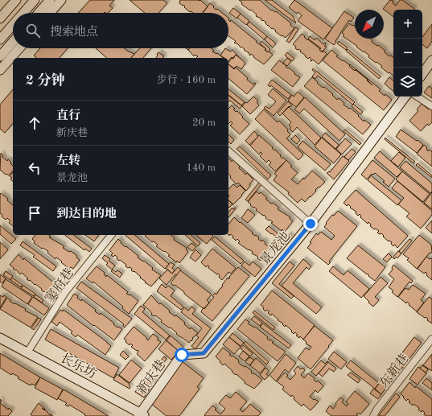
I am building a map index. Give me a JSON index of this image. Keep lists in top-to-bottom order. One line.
{"streets":{"street":["景龙池","窦府巷","长乐坊","东新巷","新庆巷"]},"crossings":[["景龙池","新庆巷"],["窦府巷","长乐坊"],["长乐坊","新庆巷"]],"north":"bottom left","page":{"map_buttons":["+","−"],"search":"搜索地点","heading":["2 分钟","步行 · 160 m"],"list":[["直行","新庆巷","20 m"],["左转","景龙池","140 m"],"到达目的地"]}}
